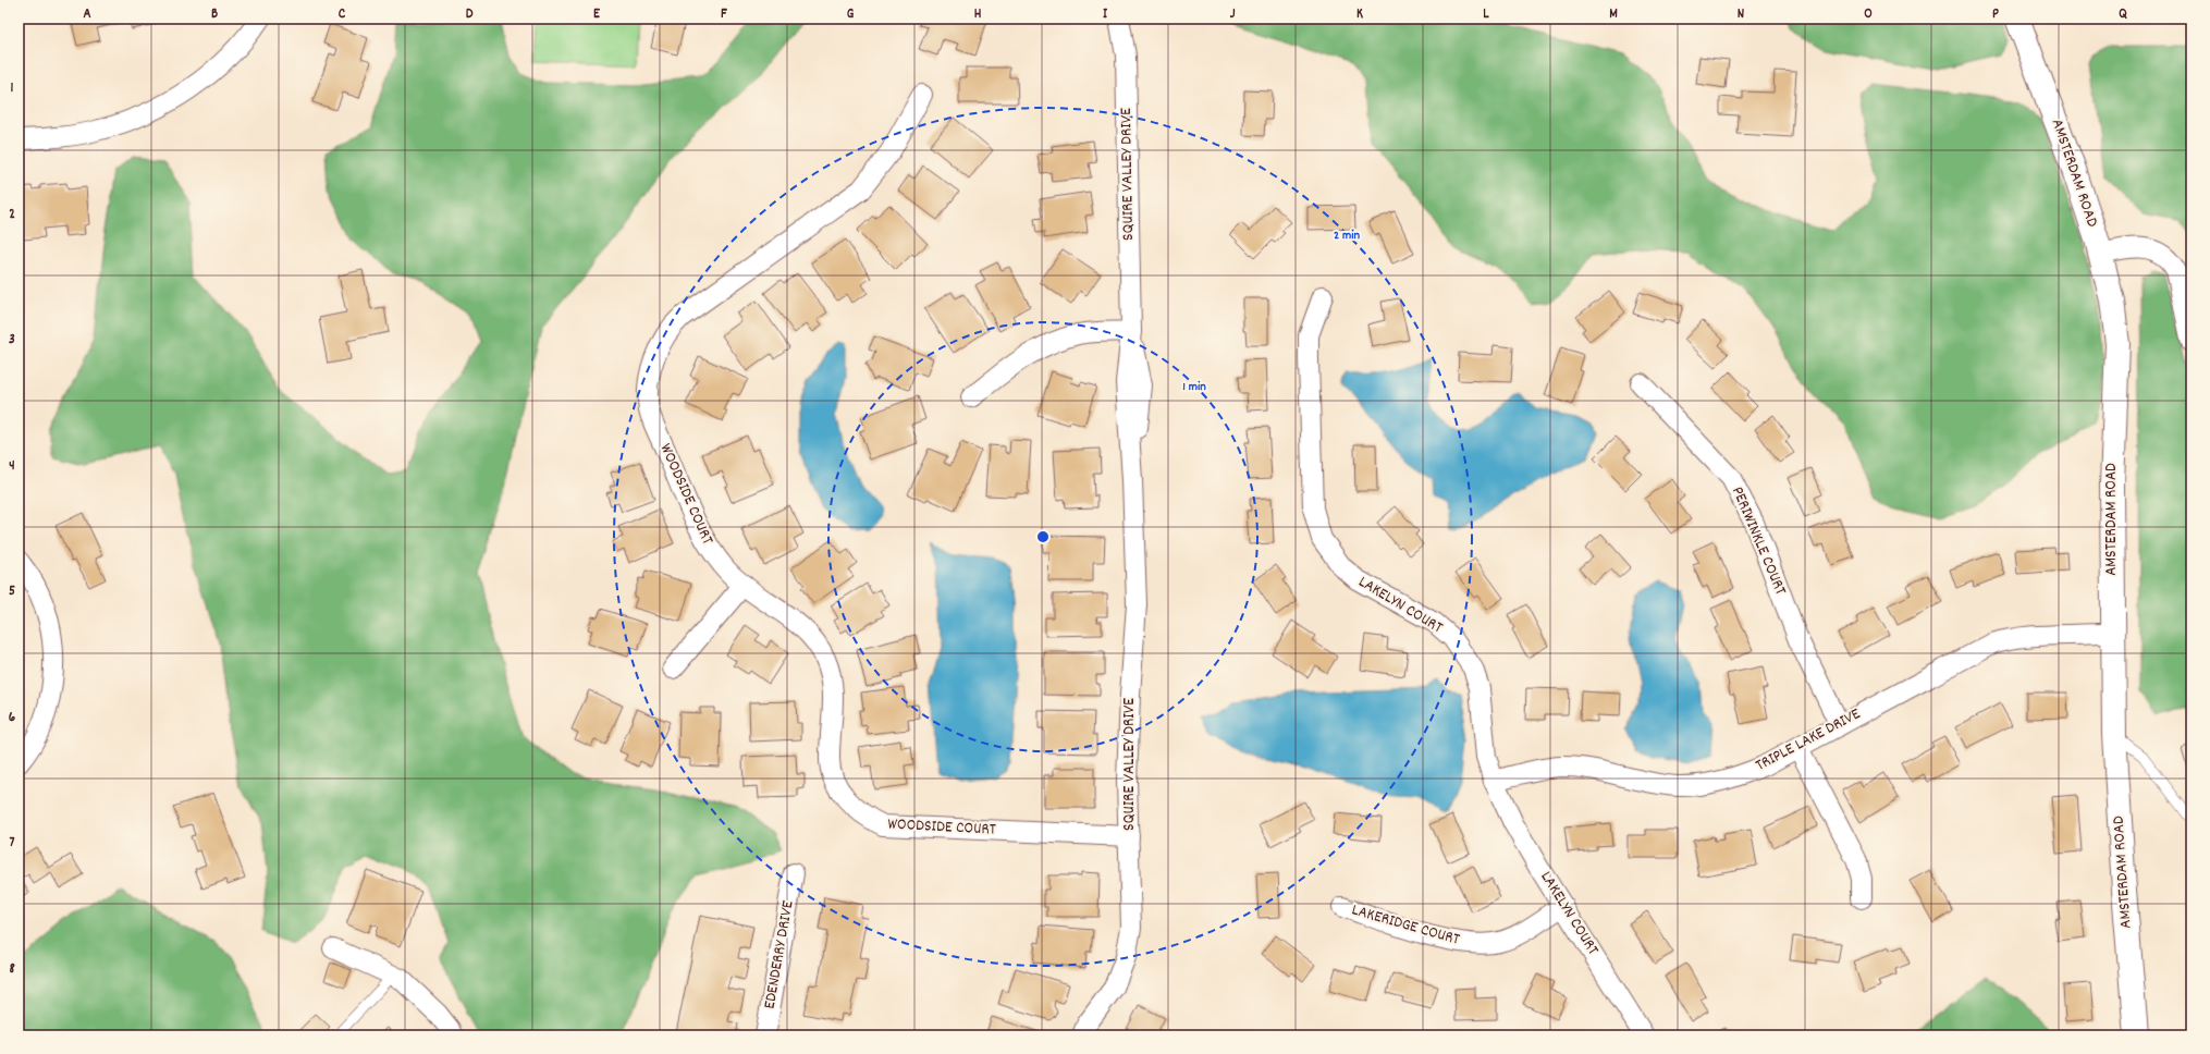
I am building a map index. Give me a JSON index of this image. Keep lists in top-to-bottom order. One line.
{"streets":{"street":["AMSTERDAM ROAD","SQUIRE VALLEY DRIVE","WOODSIDE COURT","PERIWINKLE COURT","LAKELYN COURT","TRIPLE LAKE DRIVE","LAKERIDGE COURT","EDENDERRY DRIVE"]},"crossings":[["AMSTERDAM ROAD","TRIPLE LAKE DRIVE"],["SQUIRE VALLEY DRIVE","WOODSIDE COURT"],["PERIWINKLE COURT","TRIPLE LAKE DRIVE"],["LAKELYN COURT","TRIPLE LAKE DRIVE"],["LAKELYN COURT","LAKERIDGE COURT"]],"grid":{"columns":["A","B","C","D","E","F","G","H","I","J","K","L","M","N","O","P","Q"],"rows":["1","2","3","4","5","6","7","8"]},"rings":["2 min","1 min"]}
